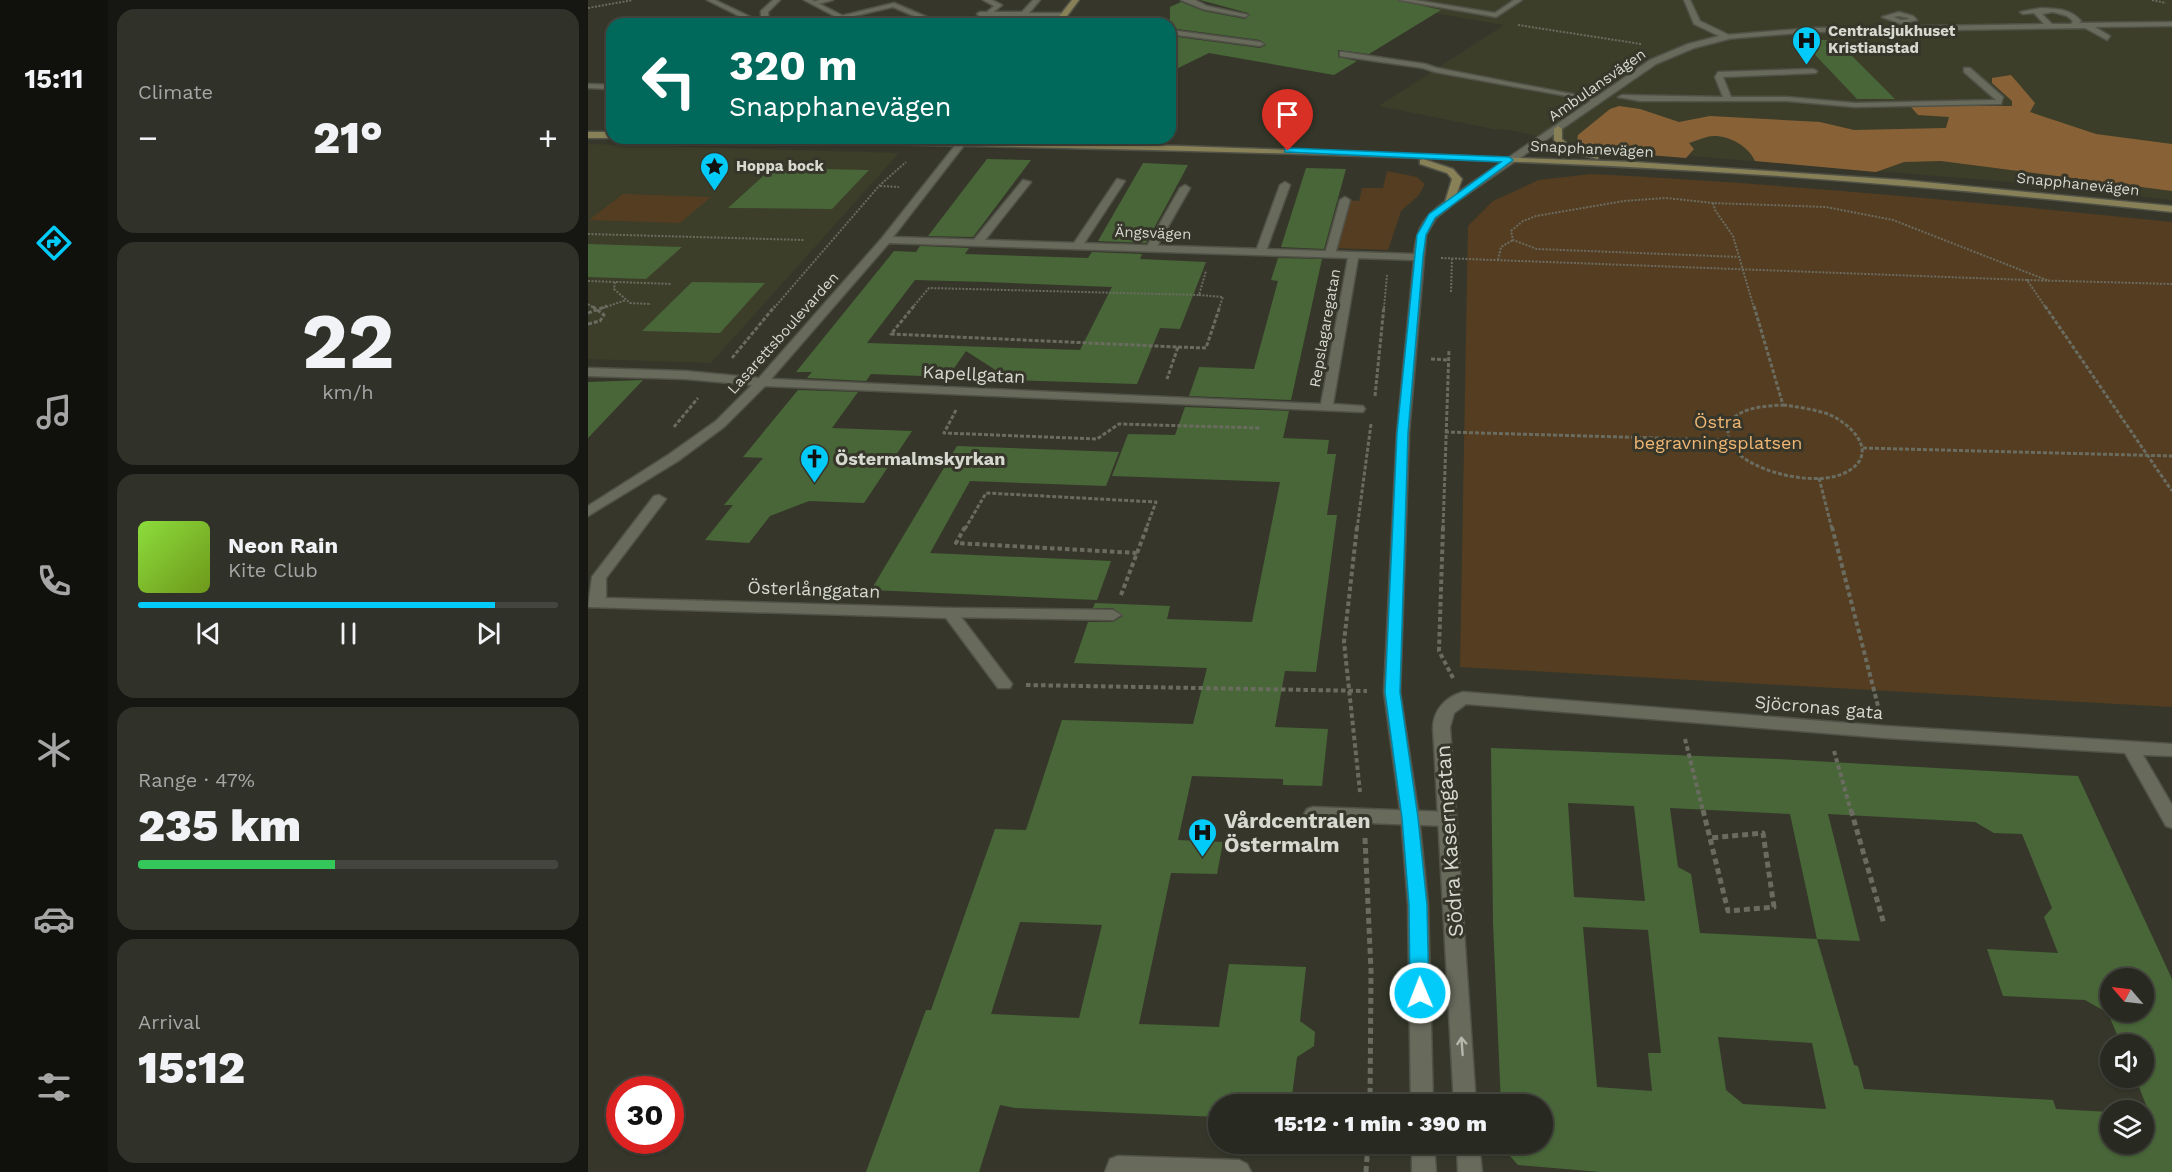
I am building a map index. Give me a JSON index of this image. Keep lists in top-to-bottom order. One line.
{"streets":{"main road":["Snapphanevägen"],"street":["Ambulansvägen","Ängsvägen","Repslagaregatan","Lasarettsboulevarden","Kapellgatan","Österlånggatan","Sjöcronas gata","Södra Kaserngatan"]},"crossings":[["Ambulansvägen","Snapphanevägen"],["Ambulansvägen","Södra Kaserngatan"],["Snapphanevägen","Södra Kaserngatan"],["Ängsvägen","Repslagaregatan"],["Ängsvägen","Lasarettsboulevarden"],["Ängsvägen","Södra Kaserngatan"],["Repslagaregatan","Kapellgatan"],["Lasarettsboulevarden","Kapellgatan"],["Sjöcronas gata","Södra Kaserngatan"]],"parks":["Östra begravningsplatsen"],"places":{"hospital":["Centralsjukhuset Kristianstad","Vårdcentralen Östermalm"],"place":["Hoppa bock"],"church":["Östermalmskyrkan"]},"north":"top left","page":{"tabs":"15:11","tile":["Climate",["22","km/h"],["Range · 47%","235 km"],["Arrival","15:12"]],"turn":["320 m","Snapphanevägen"],"heat":["−","21°","+"],"song":["Neon Rain","Kite Club"],"limit":"30","trip":"15:12 · 1 min · 390 m"}}
